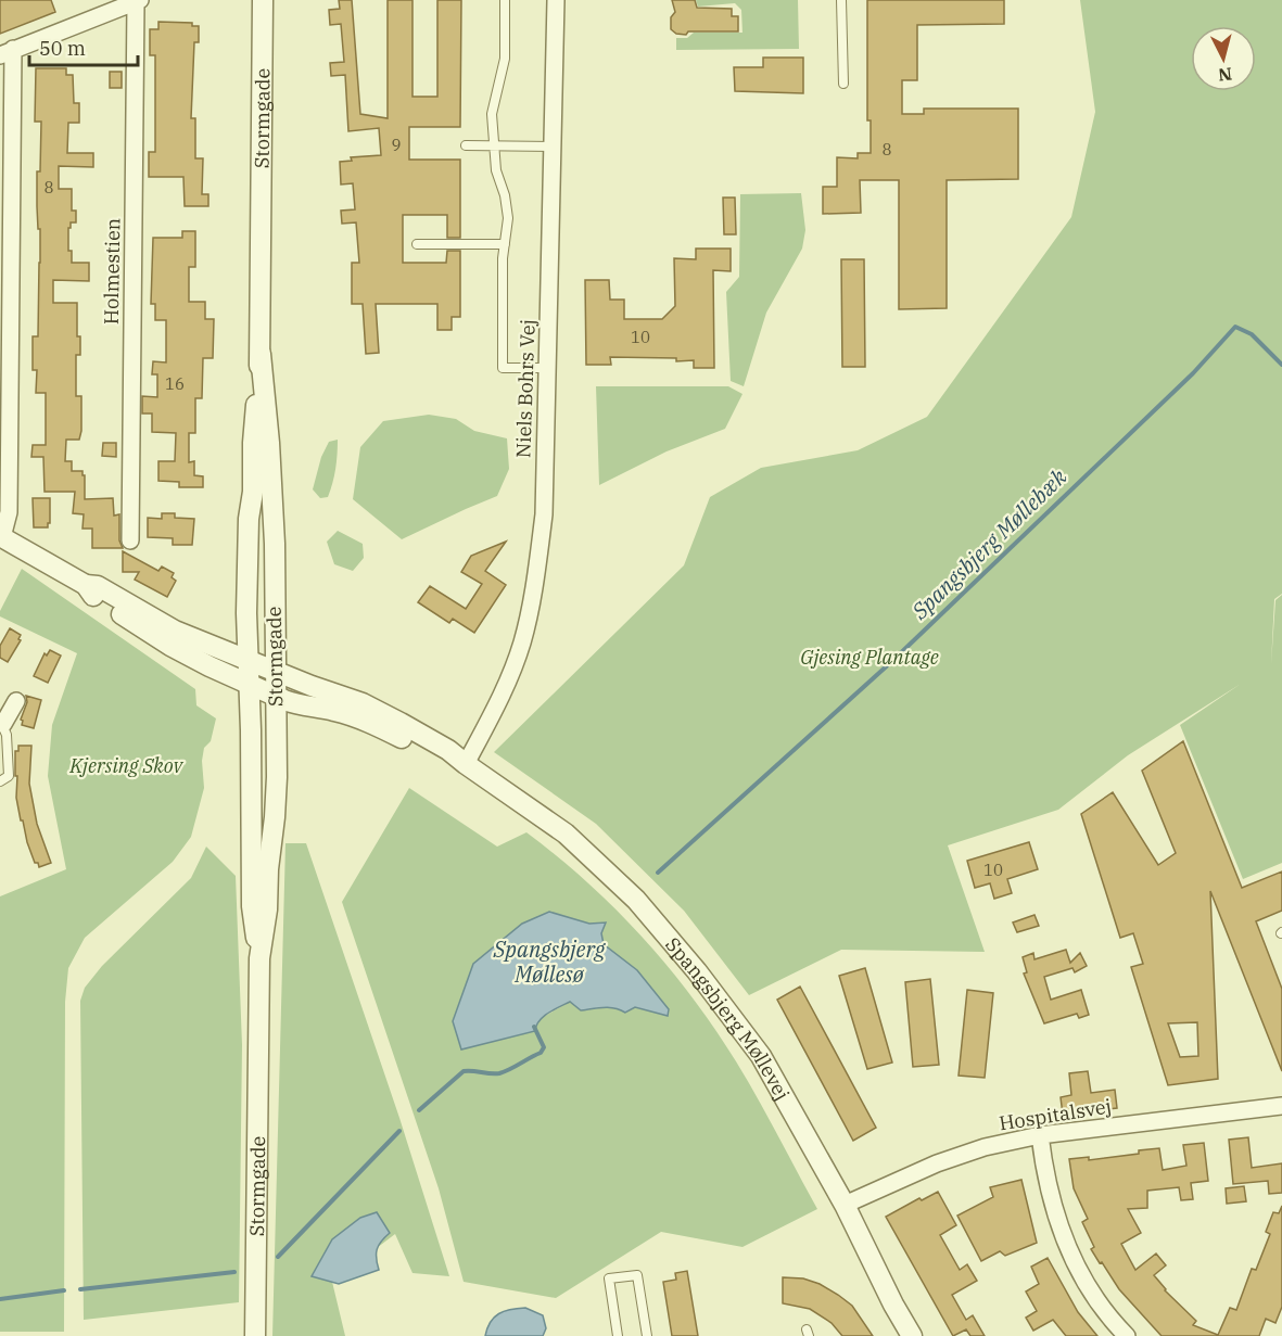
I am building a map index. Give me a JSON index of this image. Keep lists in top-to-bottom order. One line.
{"streets":{"street":["Stormgade","Holmestien","Niels Bohrs Vej","Spangsbjerg Møllevej","Hospitalsvej"]},"crossings":[["Stormgade","Spangsbjerg Møllevej"],["Niels Bohrs Vej","Spangsbjerg Møllevej"],["Spangsbjerg Møllevej","Hospitalsvej"]],"water":["Spangsbjerg Møllebæk","Spangsbjerg Møllesø"],"parks":["Gjesing Plantage","Kjersing Skov"],"house_numbers":["9","8","8","10","16","10"],"scale_bar":"50 m","north":"bottom"}
